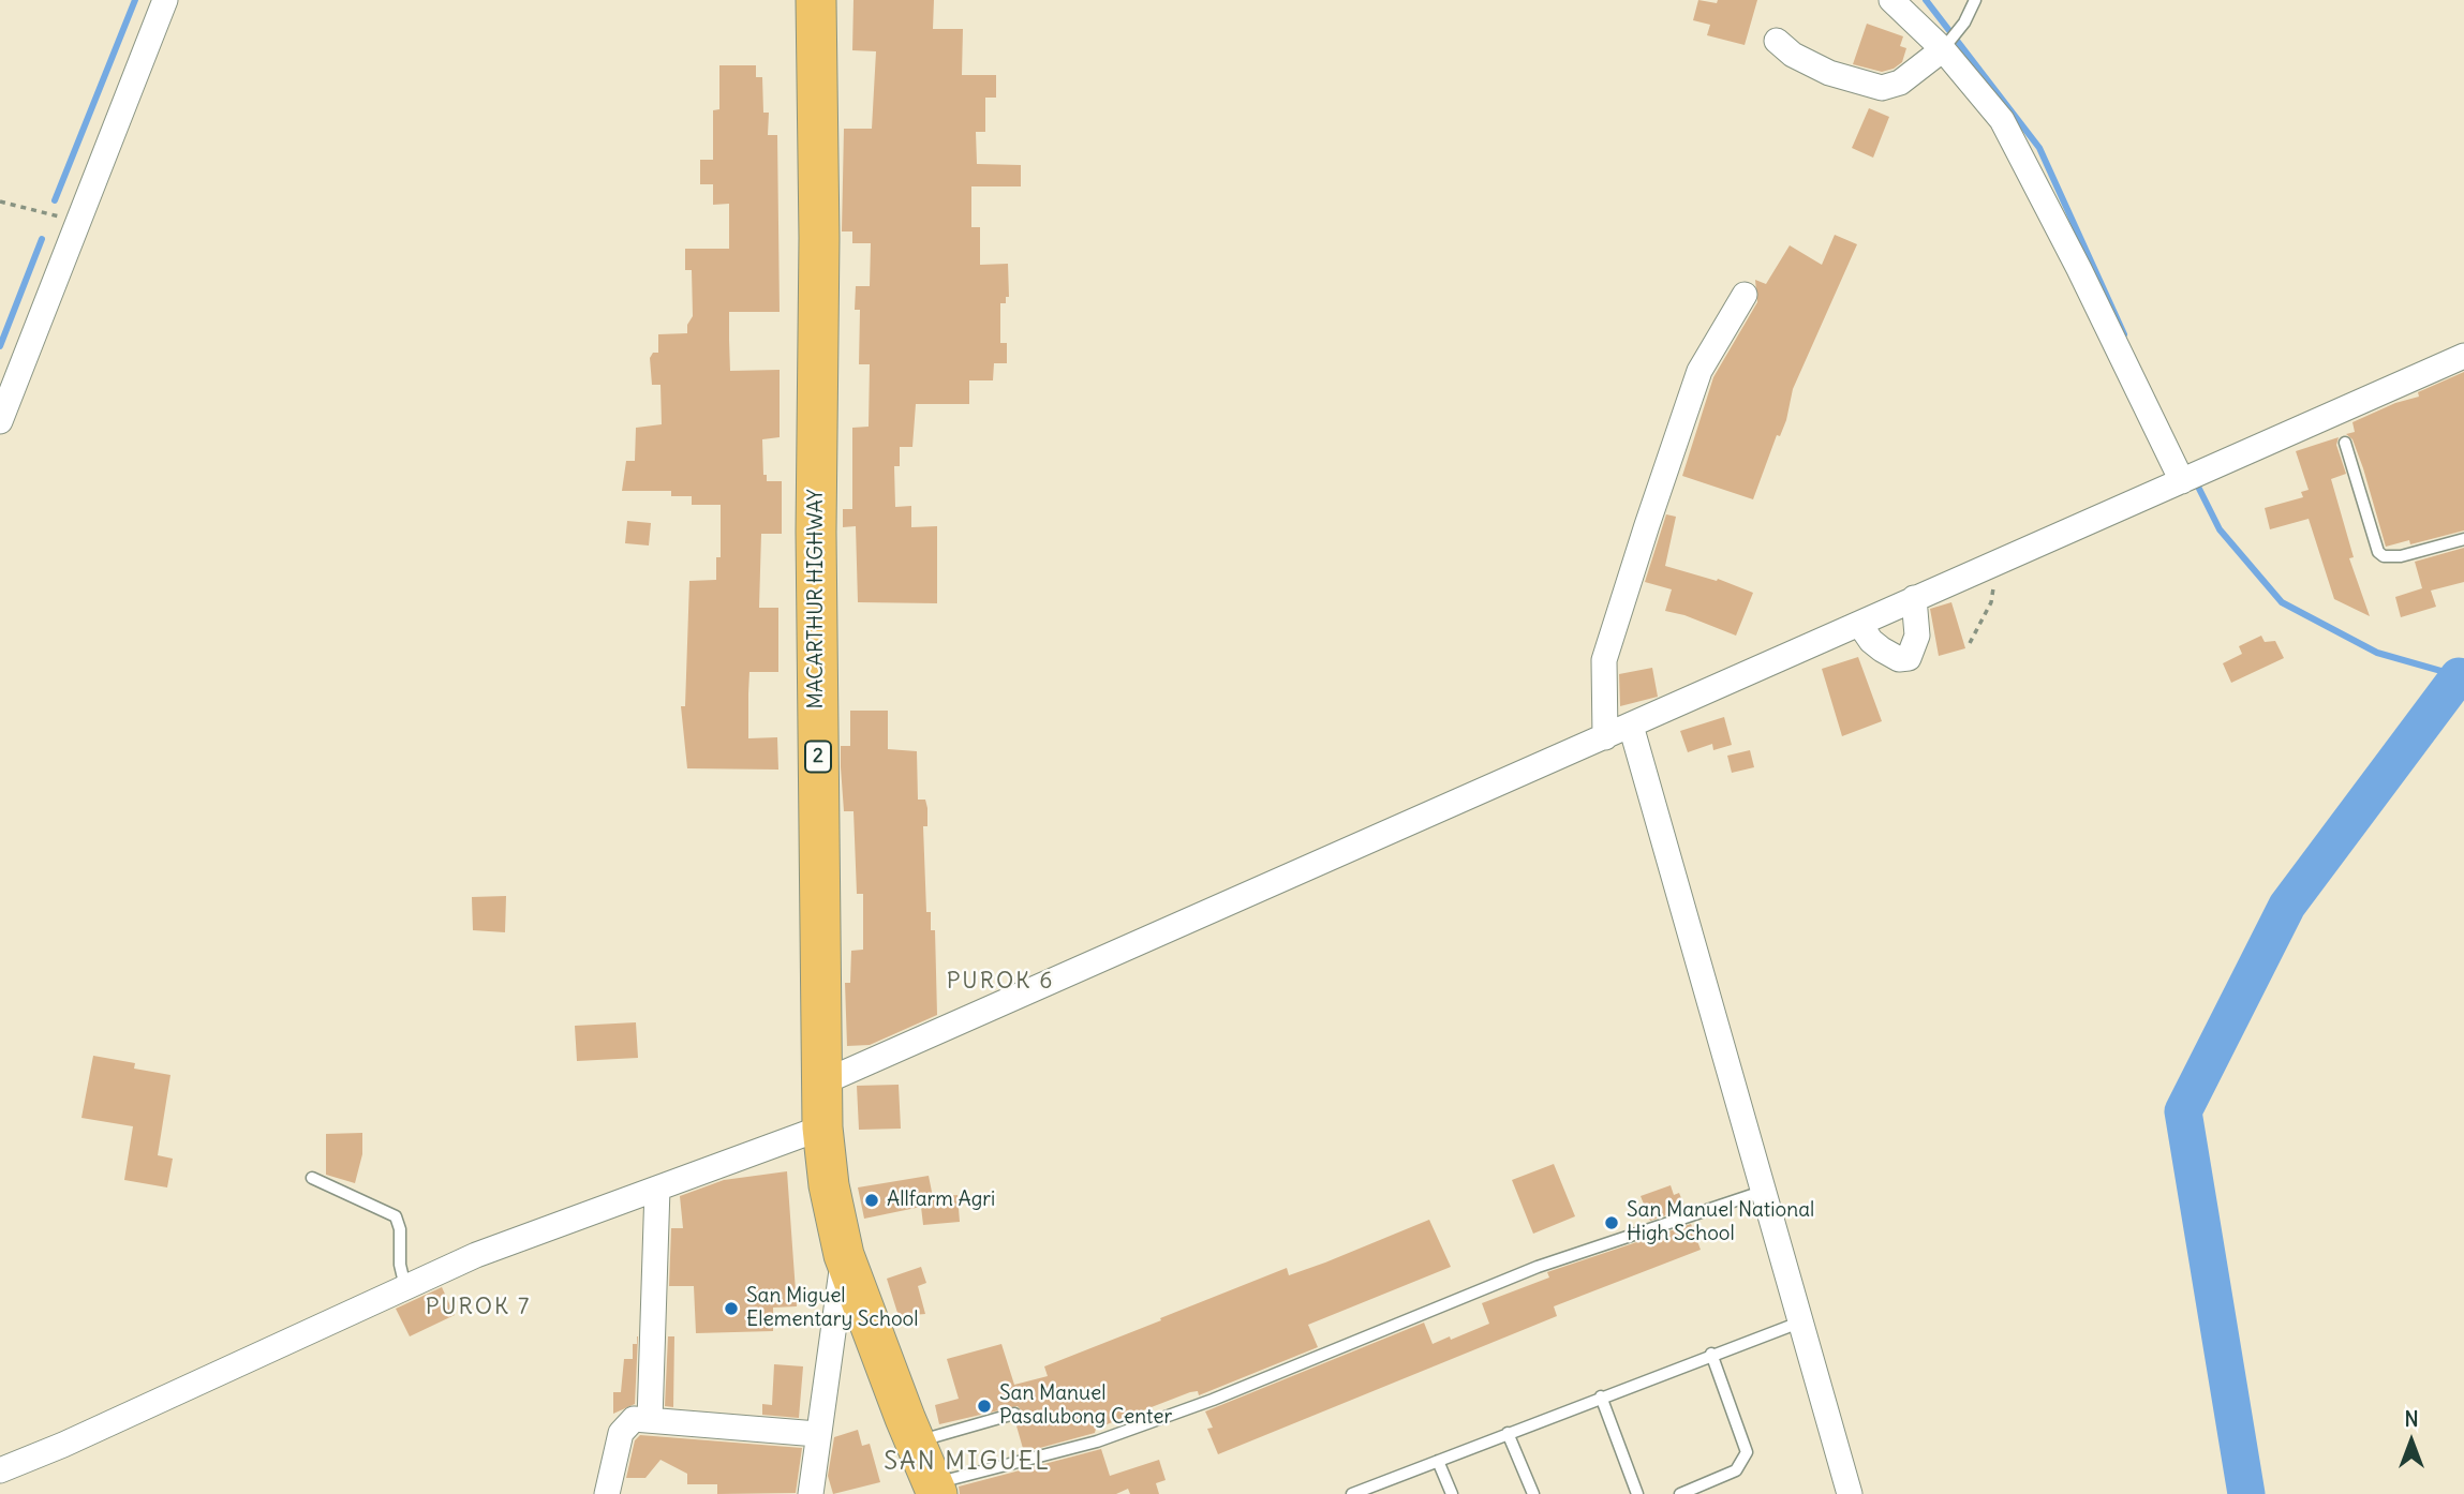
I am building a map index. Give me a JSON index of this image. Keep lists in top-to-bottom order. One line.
{"streets":{"highway":["MACARTHUR HIGHWAY","2"]},"districts":["PUROK 6","PUROK 7","SAN MIGUEL"],"places":["Allfarm Agri","San Manuel National High School","San Miguel Elementary School","San Manuel Pasalubong Center"],"north":"top"}
